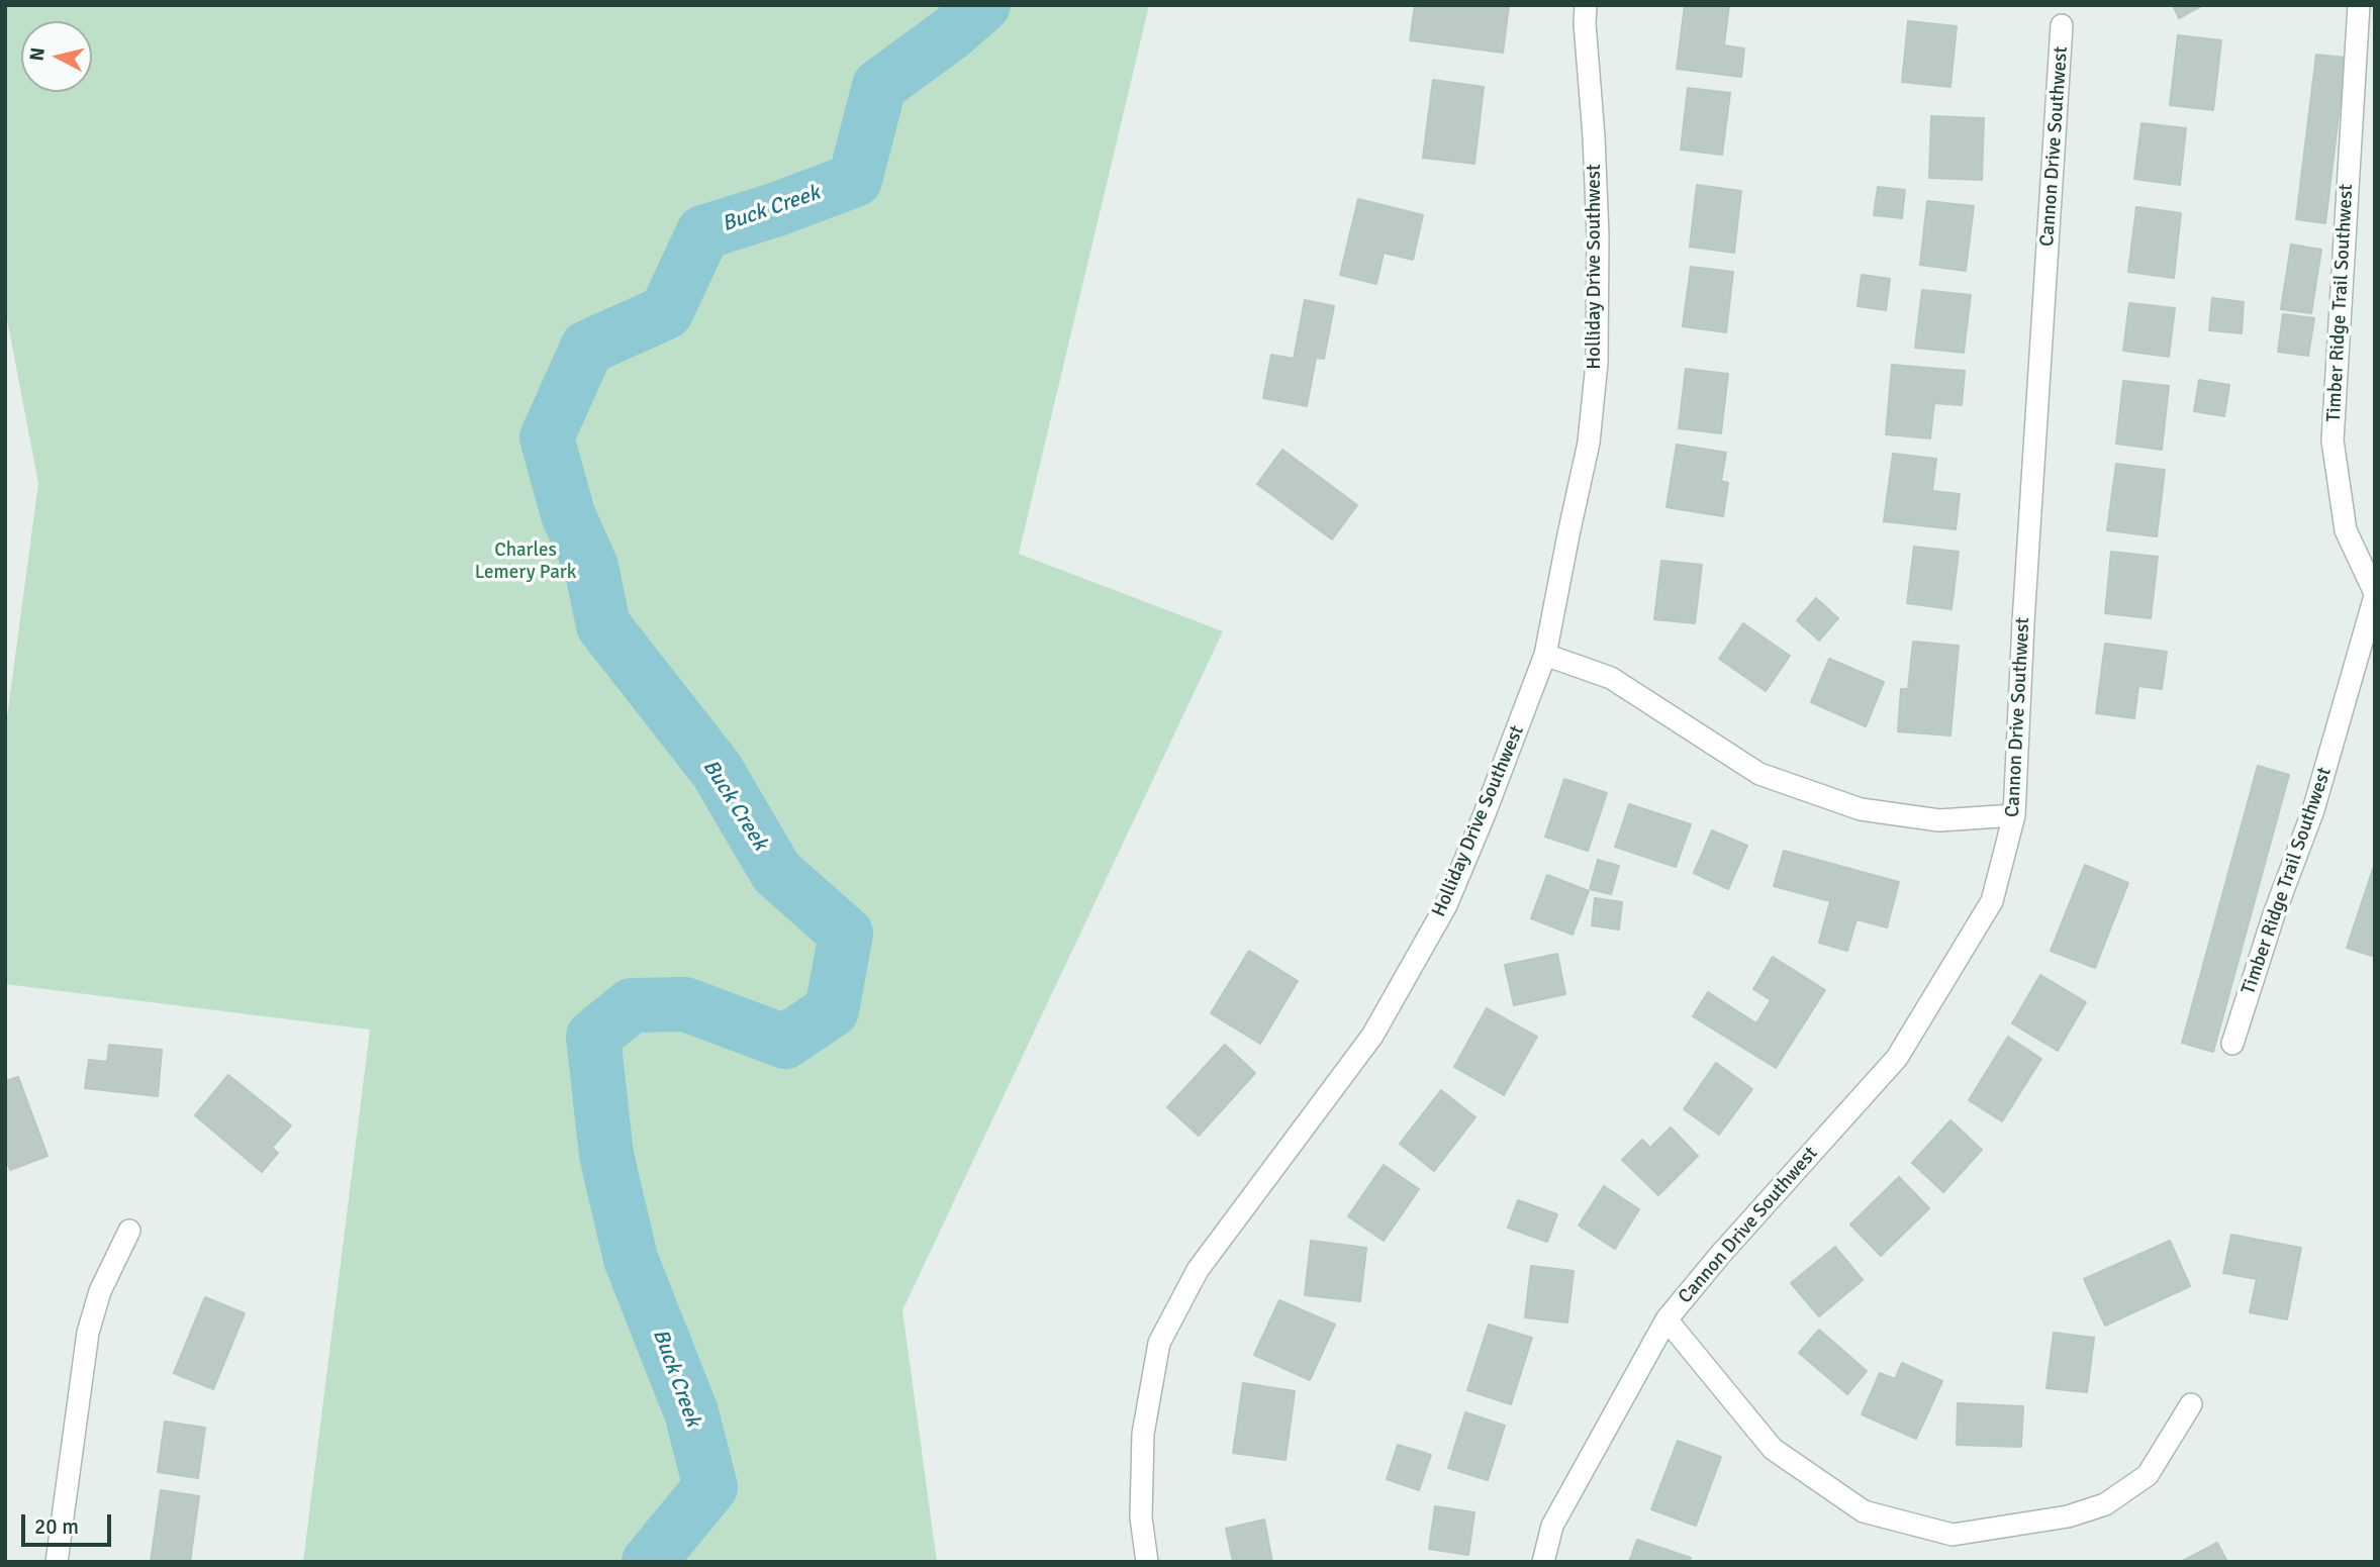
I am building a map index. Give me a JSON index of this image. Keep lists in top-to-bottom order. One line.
{"streets":{"street":["Cannon Drive Southwest","Holliday Drive Southwest","Timber Ridge Trail Southwest"]},"water":["Buck Creek"],"parks":["Charles Lemery Park"],"scale_bar":"20 m","north":"left"}
